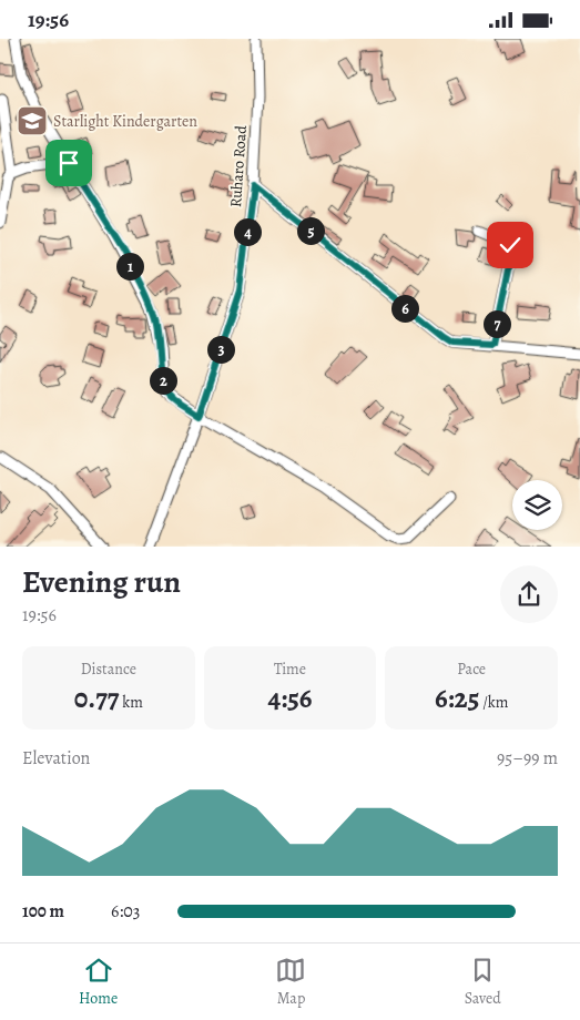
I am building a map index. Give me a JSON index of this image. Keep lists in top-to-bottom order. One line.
{"streets":{"street":["Ruharo Road"]},"places":{"school or university":["Starlight Kindergarten"]},"page":{"status":"19:56","pins":["5","4","1","6","7","3","2"],"heading":["Evening run","19:56"],"stats":[["Distance","0.77 km"],["Time","4:56"],["Pace","6:25 /km"]],"chart":["Elevation","95–99 m"],"list":[{"name":"100 m","note":"6:03"}],"tabs":["Home","Map","Saved"]}}
